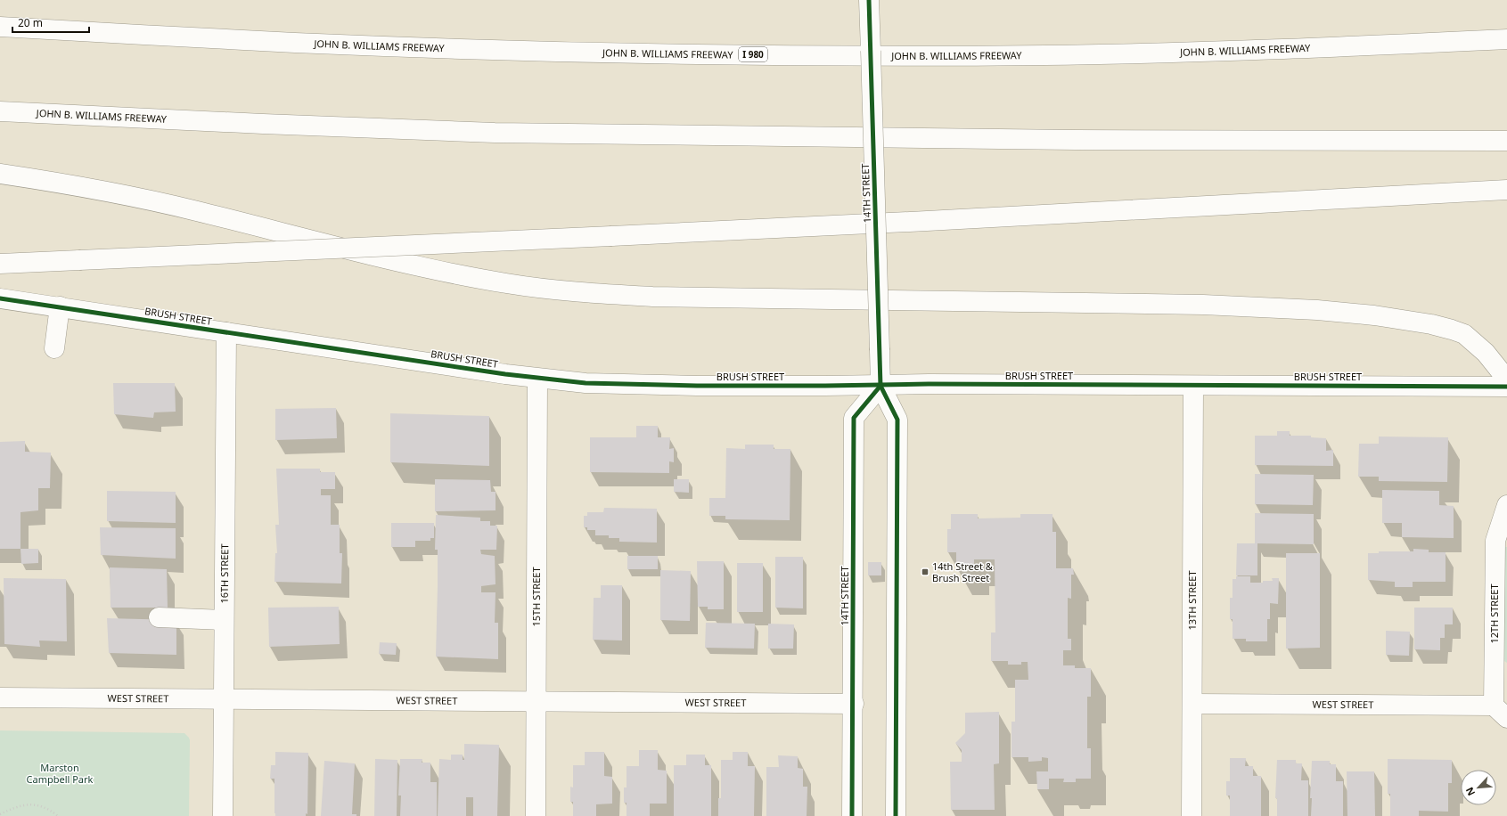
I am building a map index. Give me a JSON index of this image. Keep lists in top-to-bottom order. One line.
{"streets":{"main road":["JOHN B. WILLIAMS FREEWAY","I 980","14TH STREET","BRUSH STREET","16TH STREET","15TH STREET","13TH STREET","12TH STREET","WEST STREET"]},"crossings":[["14TH STREET","BRUSH STREET"],["14TH STREET","WEST STREET"],["BRUSH STREET","16TH STREET"],["BRUSH STREET","15TH STREET"],["BRUSH STREET","13TH STREET"],["16TH STREET","WEST STREET"],["15TH STREET","WEST STREET"],["13TH STREET","WEST STREET"],["12TH STREET","WEST STREET"]],"parks":["Marston Campbell Park"],"places":{"transit":["14th Street & Brush Street"]},"scale_bar":"20 m","north":"bottom left"}
